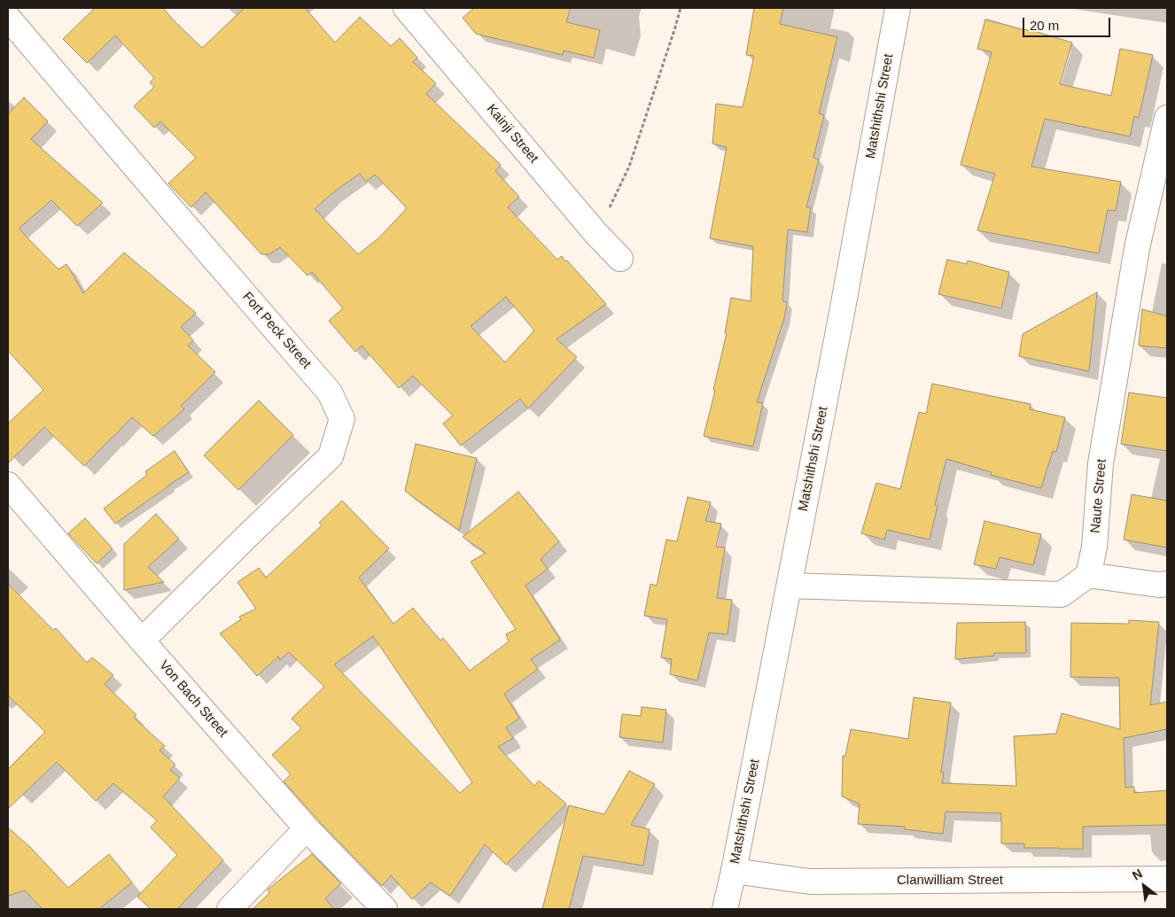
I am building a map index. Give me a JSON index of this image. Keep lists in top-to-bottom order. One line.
{"streets":{"street":["Matshithshi Street","Kainji Street","Fort Peck Street","Naute Street","Von Bach Street","Clanwilliam Street"]},"crossings":[["Matshithshi Street","Clanwilliam Street"],["Fort Peck Street","Von Bach Street"]],"scale_bar":"20 m","north":"top left"}
